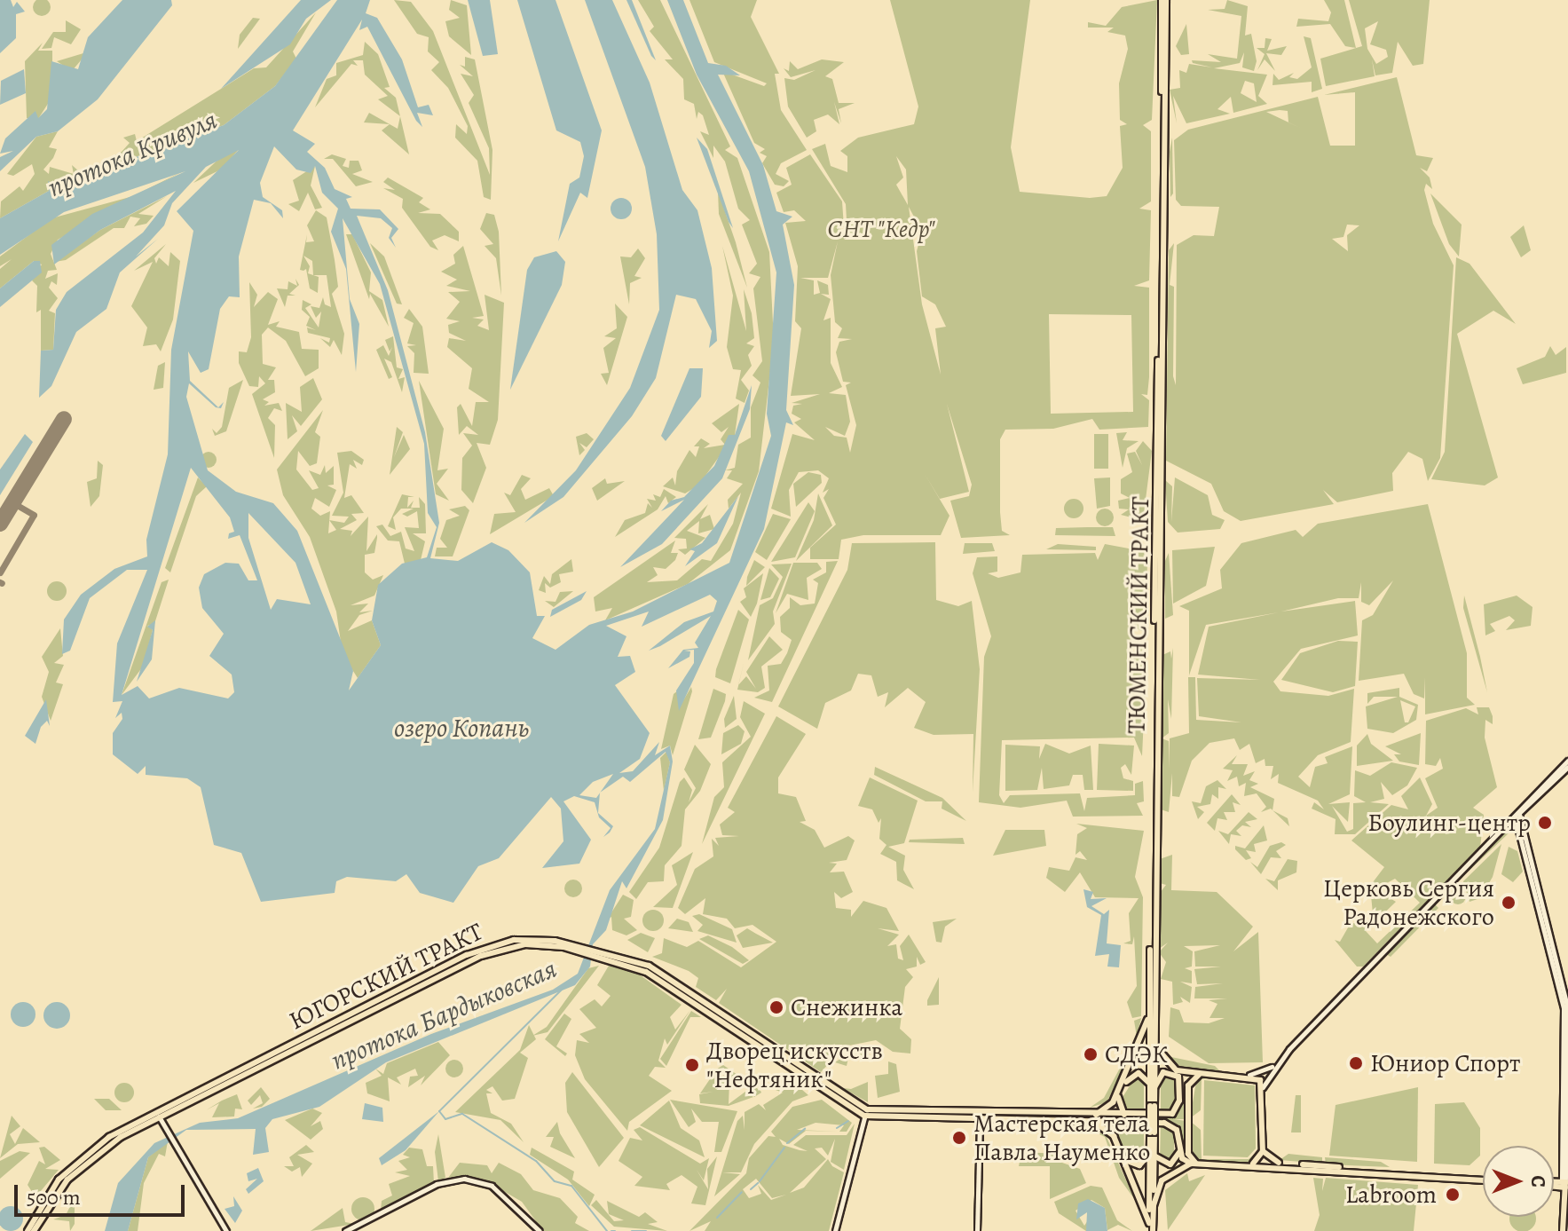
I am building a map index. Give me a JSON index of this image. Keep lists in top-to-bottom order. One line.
{"streets":{"main road":["ТЮМЕНСКИЙ ТРАКТ","ЮГОРСКИЙ ТРАКТ"]},"water":["протока Кривуля","озеро Копань","протока Бардыковская"],"parks":["СНТ \"Кедр\""],"places":["Боулинг-центр","Церковь Сергия Радонежского","Снежинка","СДЭК","Юниор Спорт","Дворец искусств \"Нефтяник\"","Мастерская тела Павла Науменко","Labroom"],"scale_bar":"500 m","north":"right"}
